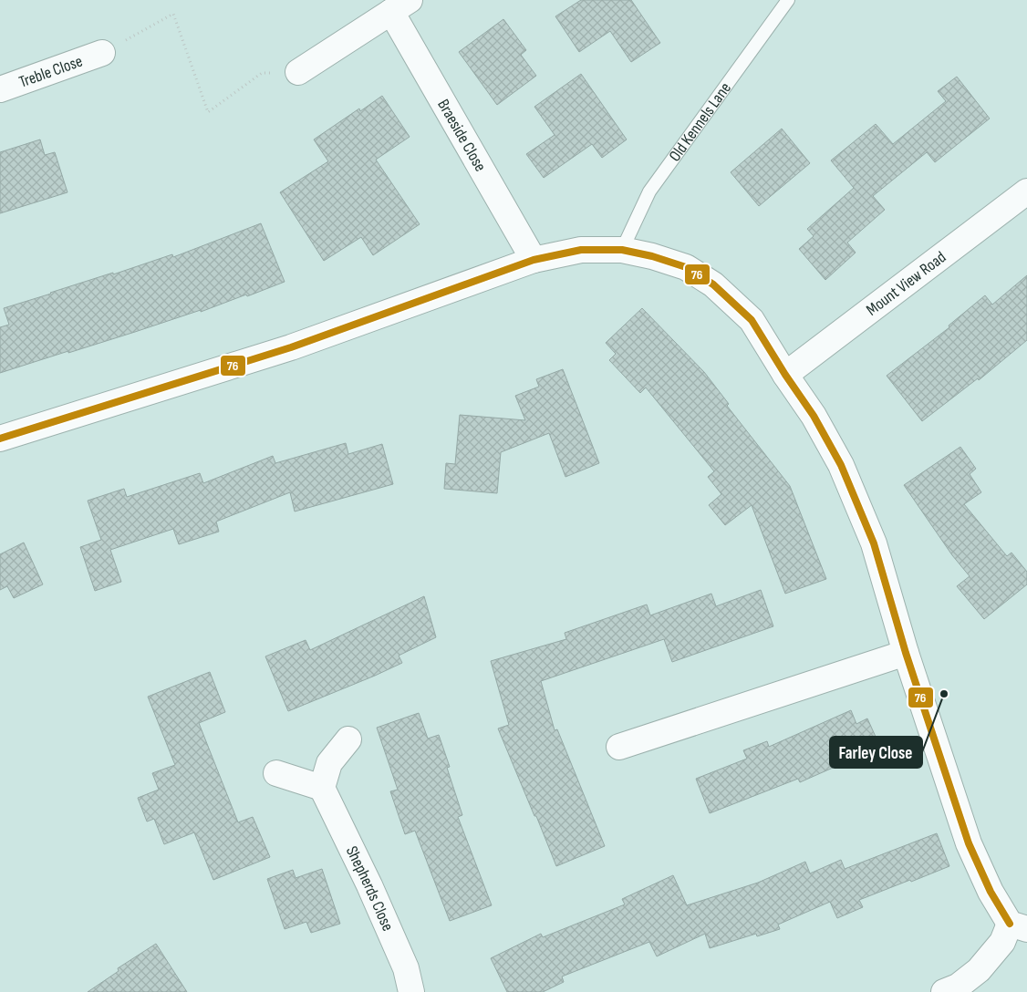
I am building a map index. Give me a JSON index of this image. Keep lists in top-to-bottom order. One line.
{"streets":{"street":["Treble Close","Braeside Close","Mount View Road","Shepherds Close"],"lane":["Old Kennels Lane"]},"places":["Farley Close"],"lines":["transit line 76"]}
